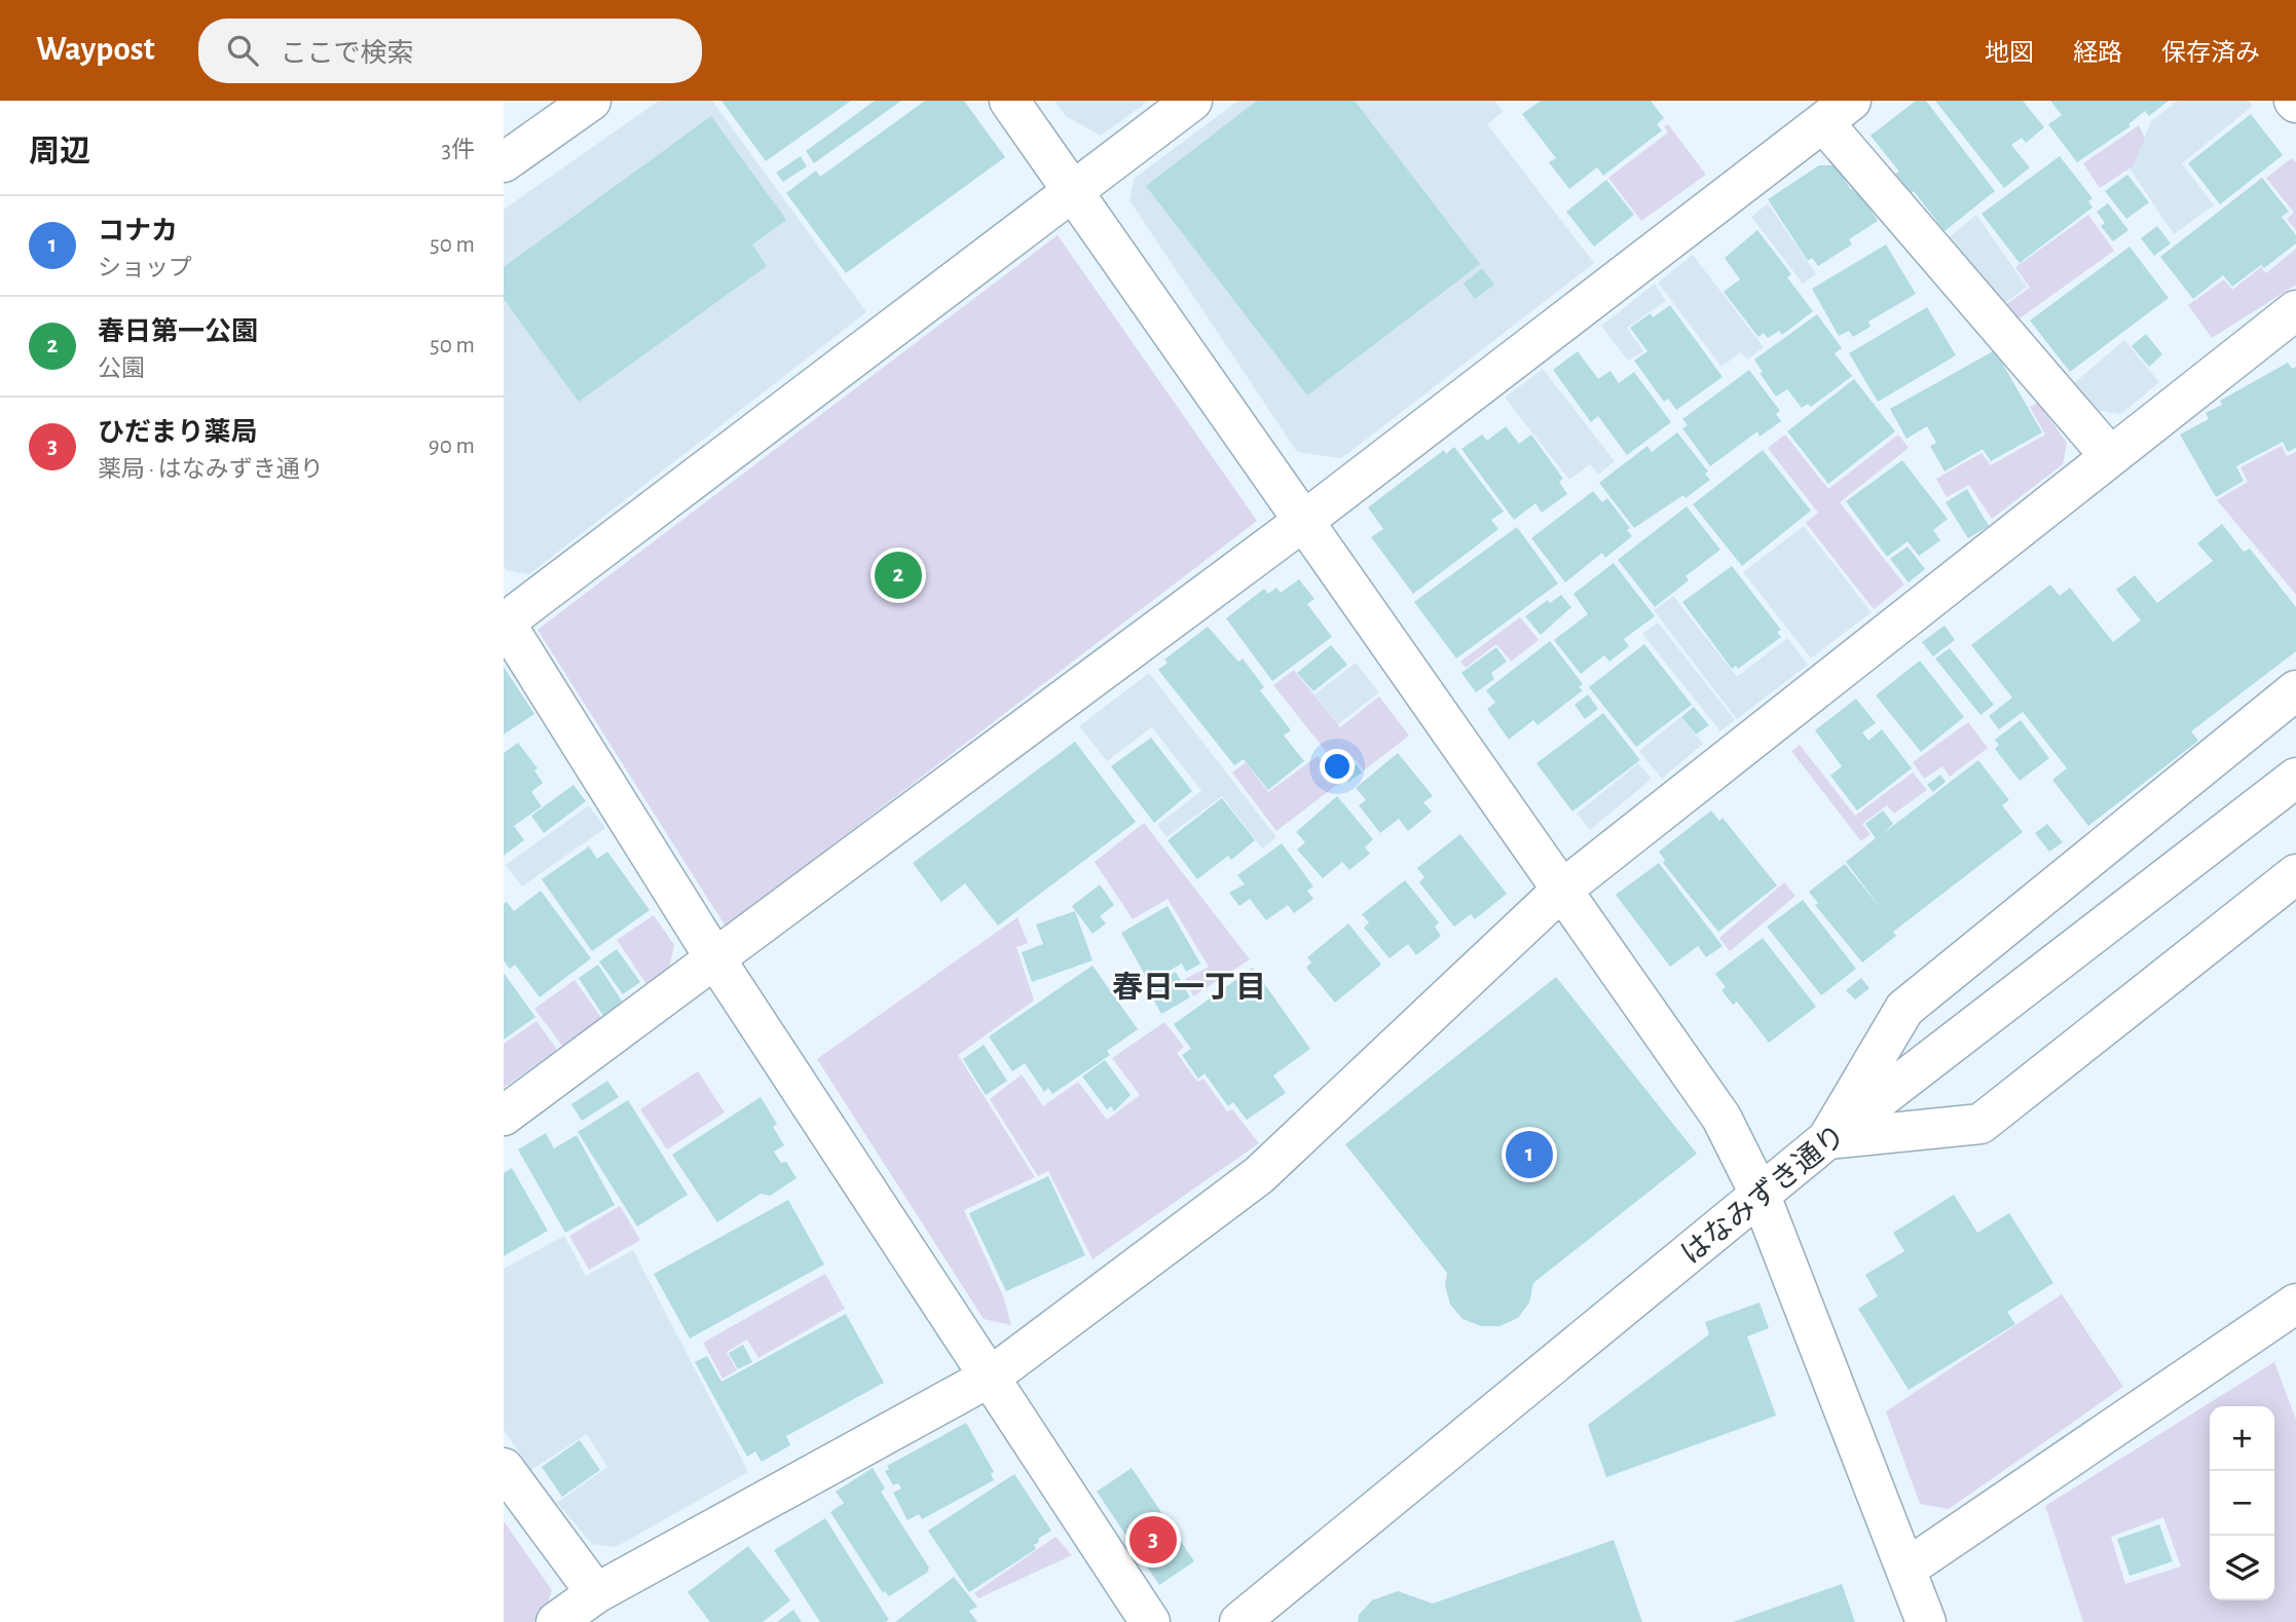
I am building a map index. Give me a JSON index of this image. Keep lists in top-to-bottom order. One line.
{"streets":{"street":["はなみずき通り"]},"districts":["春日一丁目"],"page":{"header":"Waypost","search":"ここで検索","nav":["地図","経路","保存済み"],"heading":["周辺","3件"],"list":[{"mark":"1","name":"コナカ","note":"ショップ","value":"50 m"},{"mark":"2","name":"春日第一公園","note":"公園","value":"50 m"},{"mark":"3","name":"ひだまり薬局","note":"薬局 · はなみずき通り","value":"90 m"}],"pins":["2","1","3"],"map_buttons":["+","−"]}}
